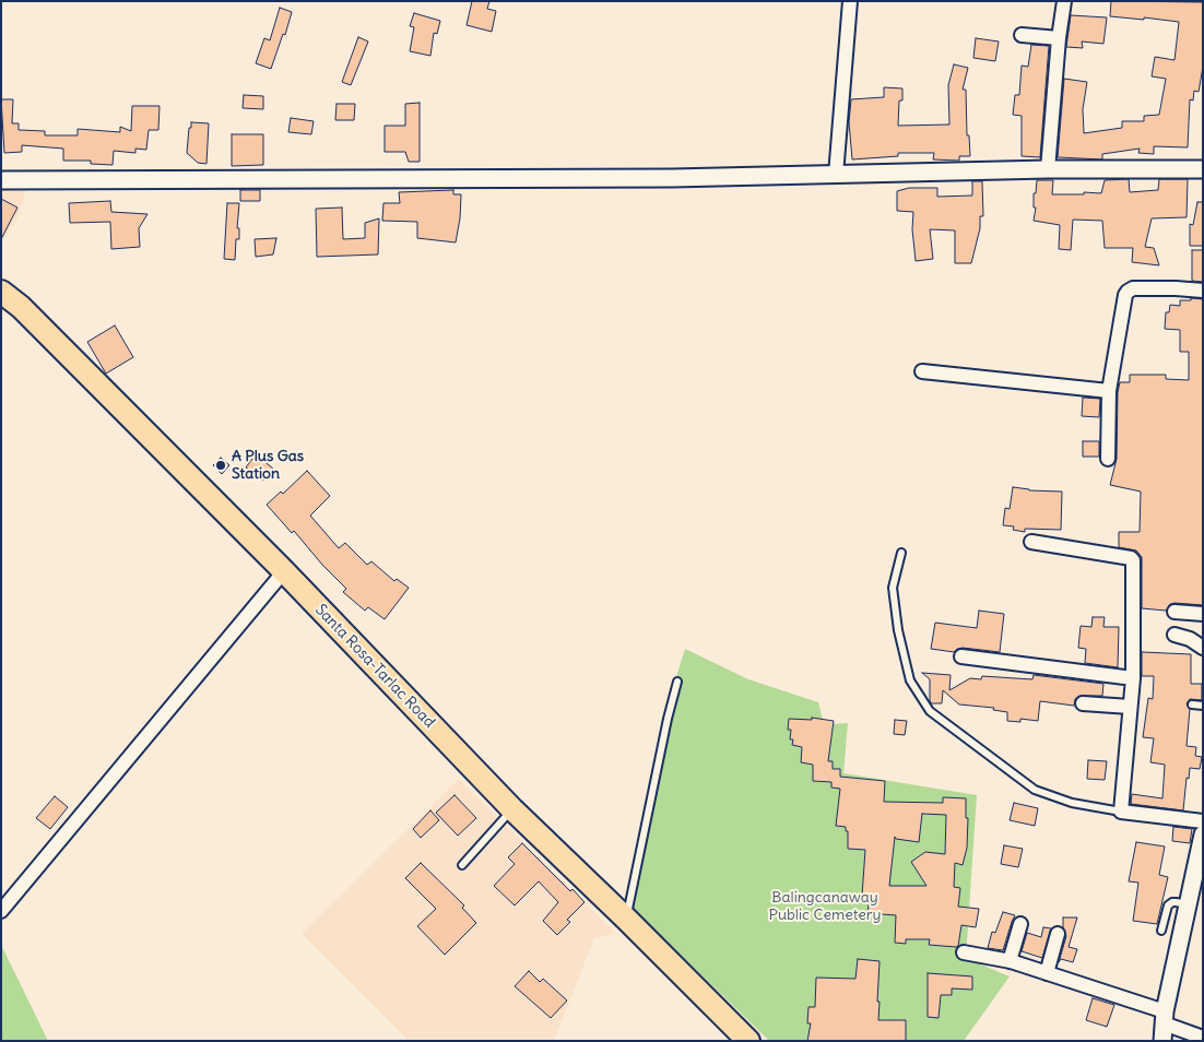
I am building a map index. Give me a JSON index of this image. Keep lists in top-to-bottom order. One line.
{"streets":{"highway":["Santa Rosa-Tarlac Road"]},"parks":["Balingcanaway Public Cemetery"],"places":["A Plus Gas Station"]}
